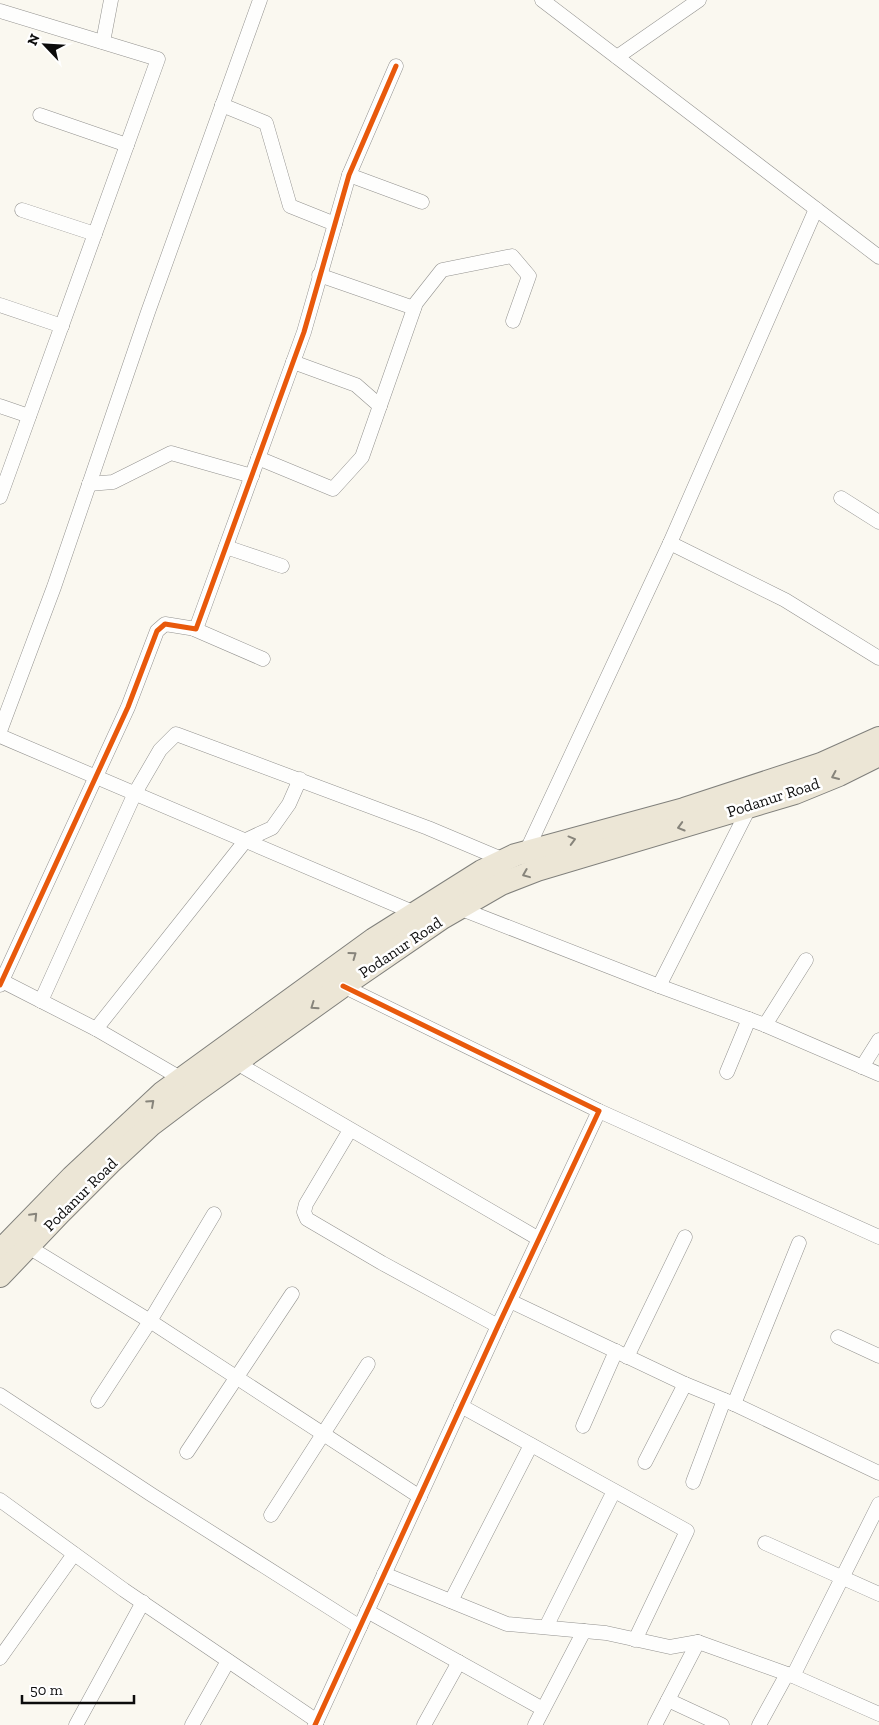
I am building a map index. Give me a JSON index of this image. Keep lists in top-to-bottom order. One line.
{"streets":{"main road":["Podanur Road"]},"scale_bar":"50 m","north":"top left"}
